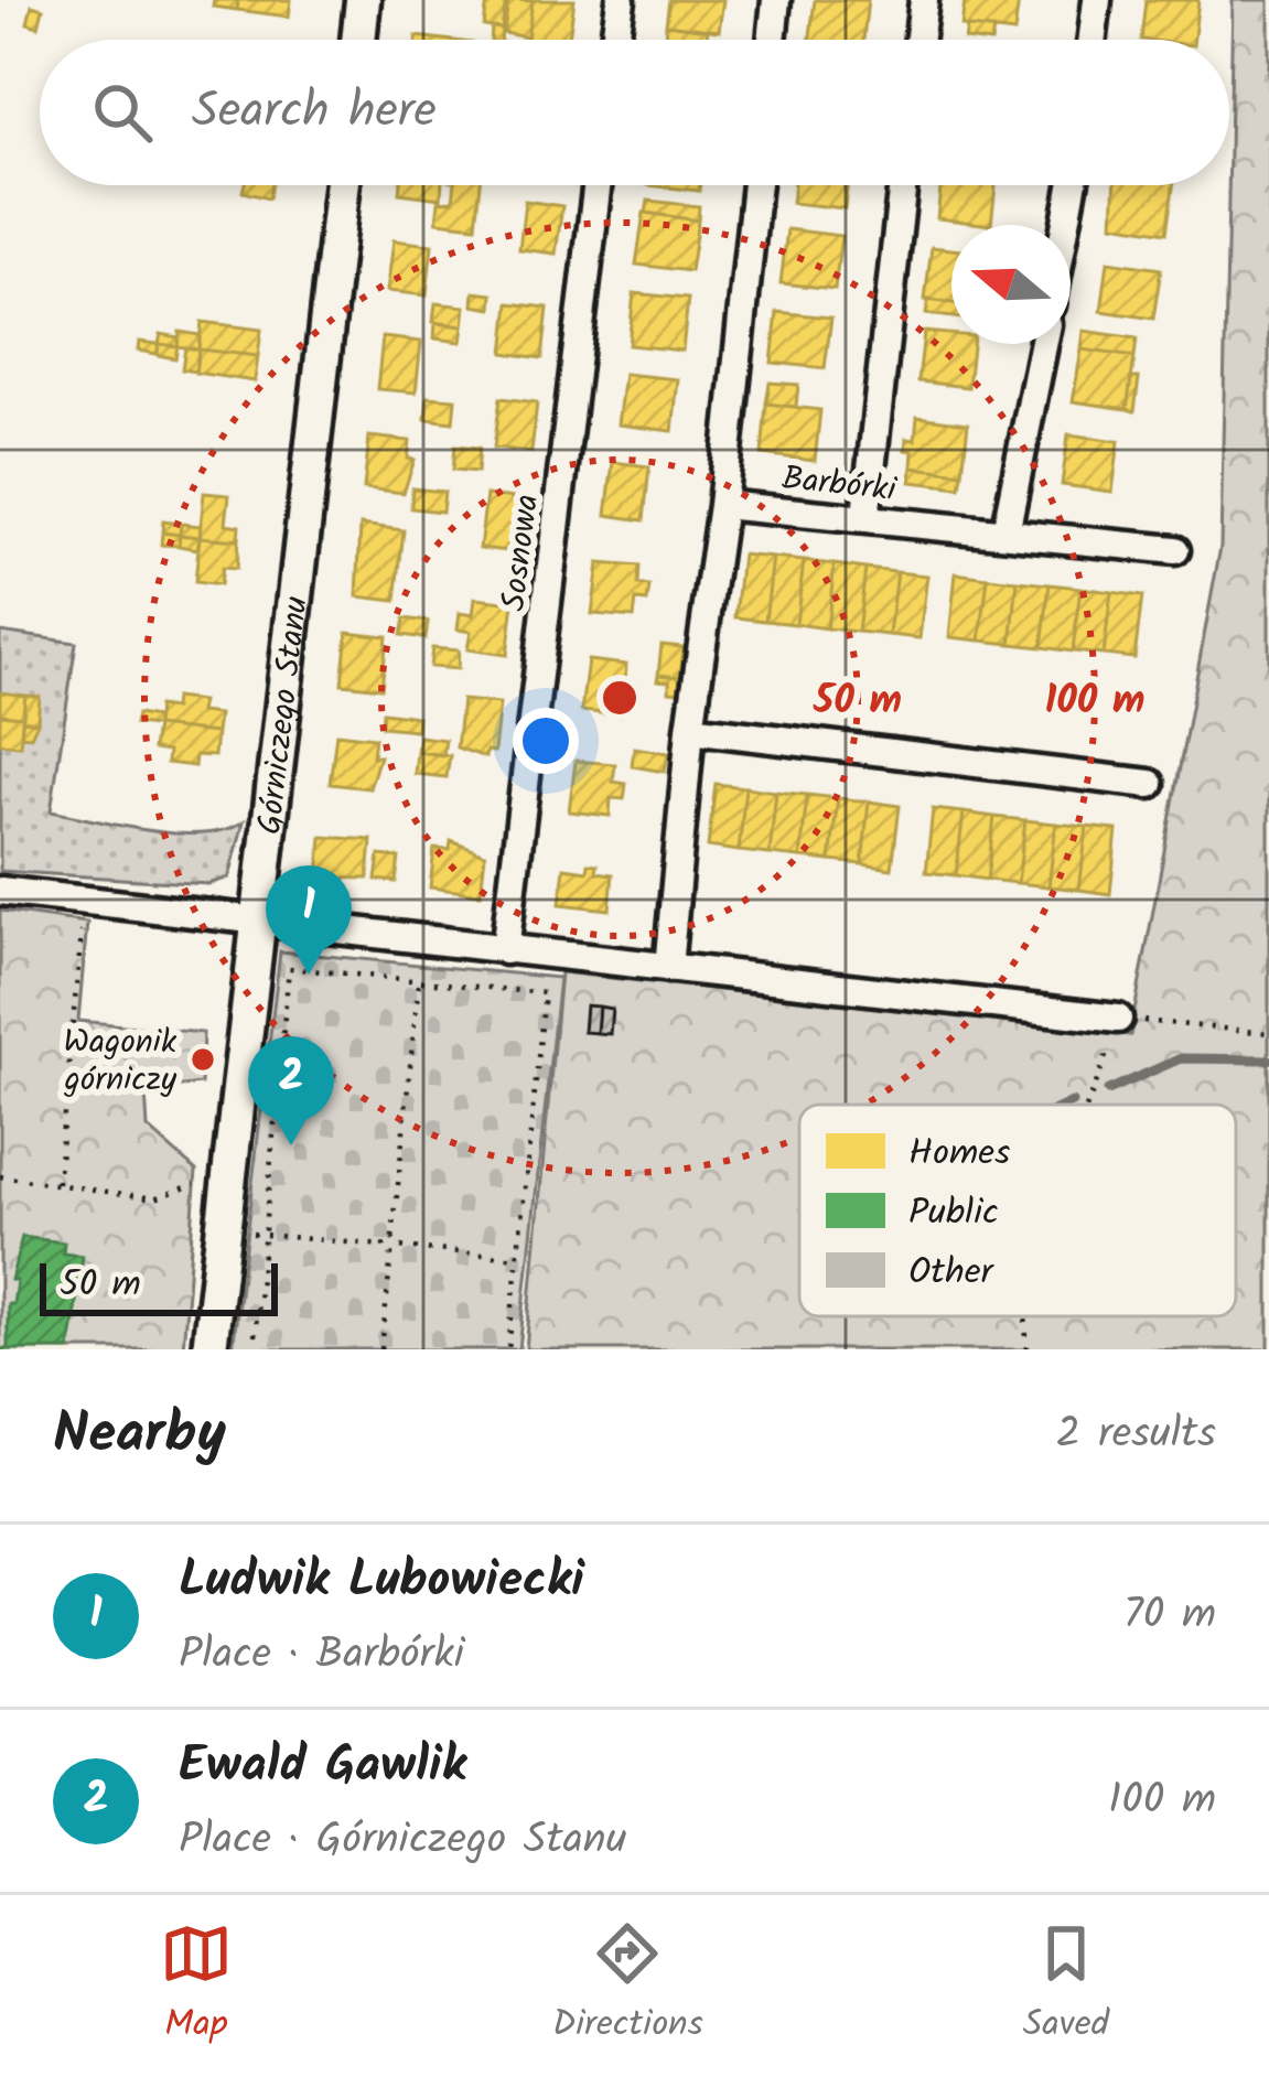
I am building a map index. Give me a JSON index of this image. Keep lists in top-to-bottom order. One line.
{"streets":{"street":["Barbórki","Sosnowa","Górniczego Stanu"]},"places":["Wagonik górniczy"],"legend":["Homes","Public","Other"],"scale_bar":"50 m","north":"left","page":{"search":"Search here","pins":["1","2"],"scale":"50 m","heading":["Nearby","2 results"],"list":[{"mark":"1","name":"Ludwik Lubowiecki","note":"Place · Barbórki","value":"70 m"},{"mark":"2","name":"Ewald Gawlik","note":"Place · Górniczego Stanu","value":"100 m"}],"nav":["Map","Directions","Saved"]},"rings":["50 m","100 m"]}
